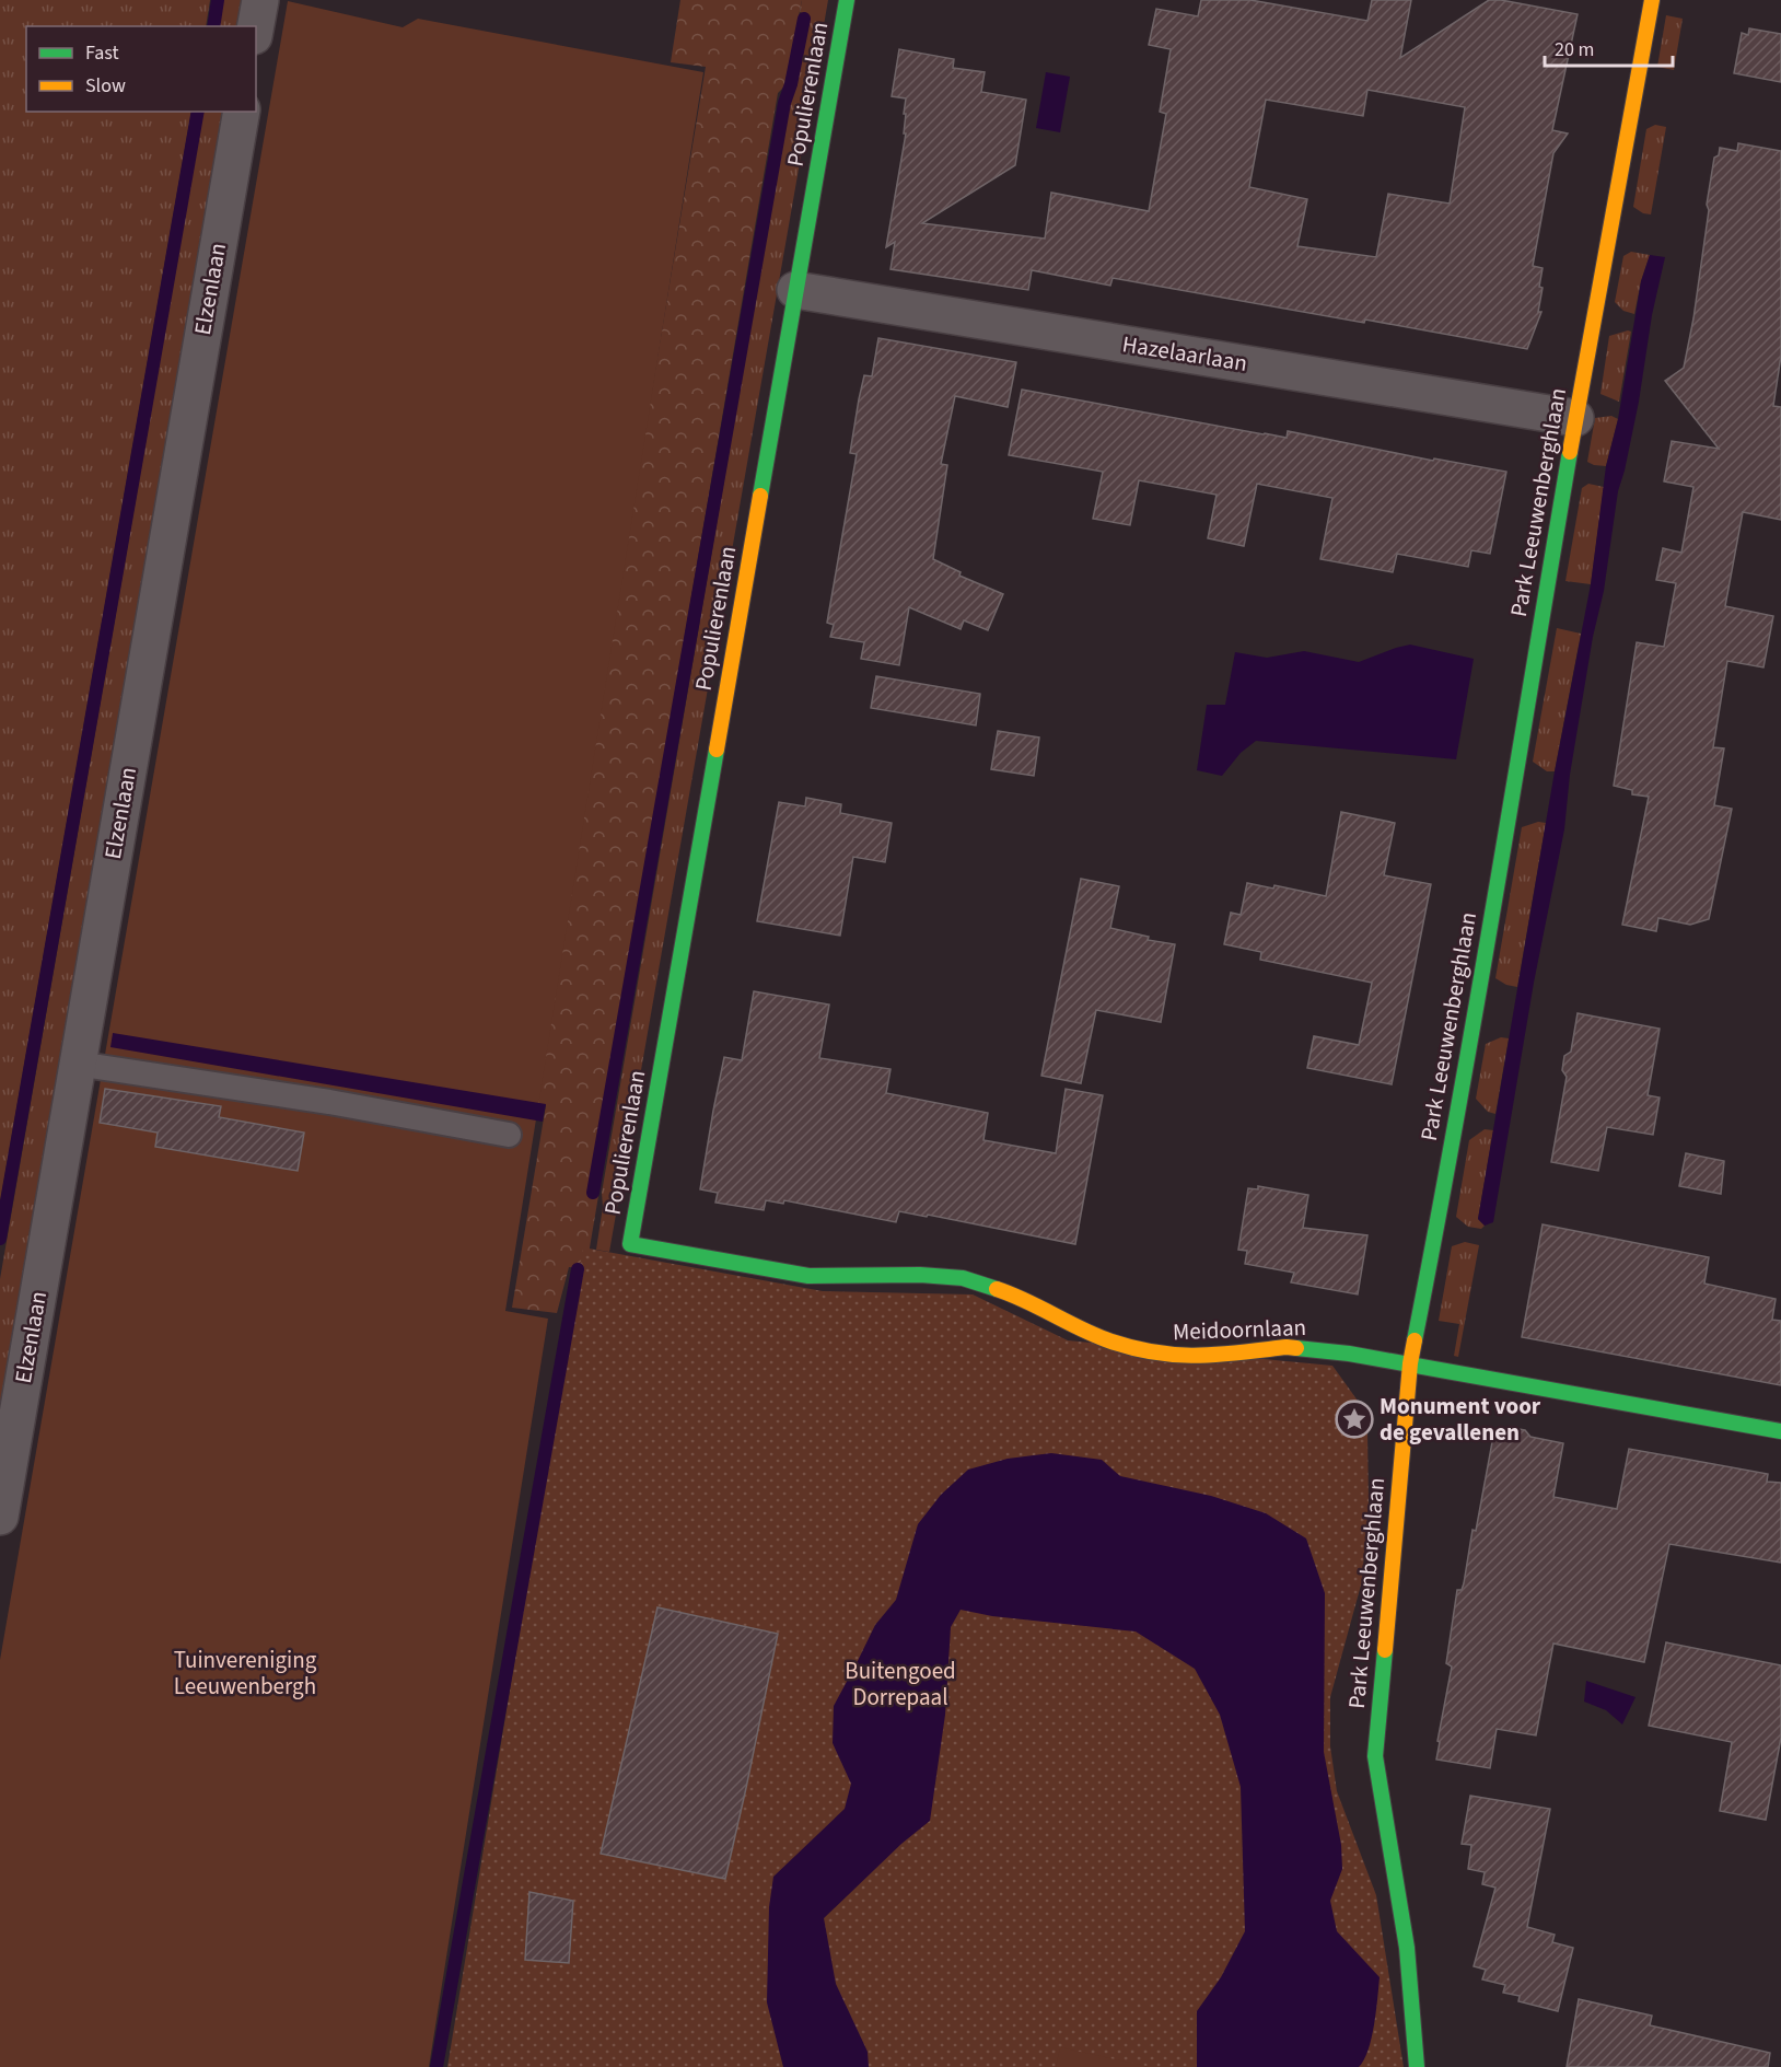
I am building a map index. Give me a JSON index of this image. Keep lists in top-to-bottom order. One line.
{"streets":{"street":["Populierenlaan","Elzenlaan","Hazelaarlaan","Park Leeuwenberghlaan","Meidoornlaan"]},"crossings":[["Populierenlaan","Hazelaarlaan"],["Populierenlaan","Meidoornlaan"],["Hazelaarlaan","Park Leeuwenberghlaan"],["Park Leeuwenberghlaan","Meidoornlaan"]],"parks":["Tuinvereniging Leeuwenbergh","Buitengoed Dorrepaal"],"places":{"place":["Monument voor de gevallenen"]},"legend":["Fast","Slow"],"scale_bar":"20 m"}
